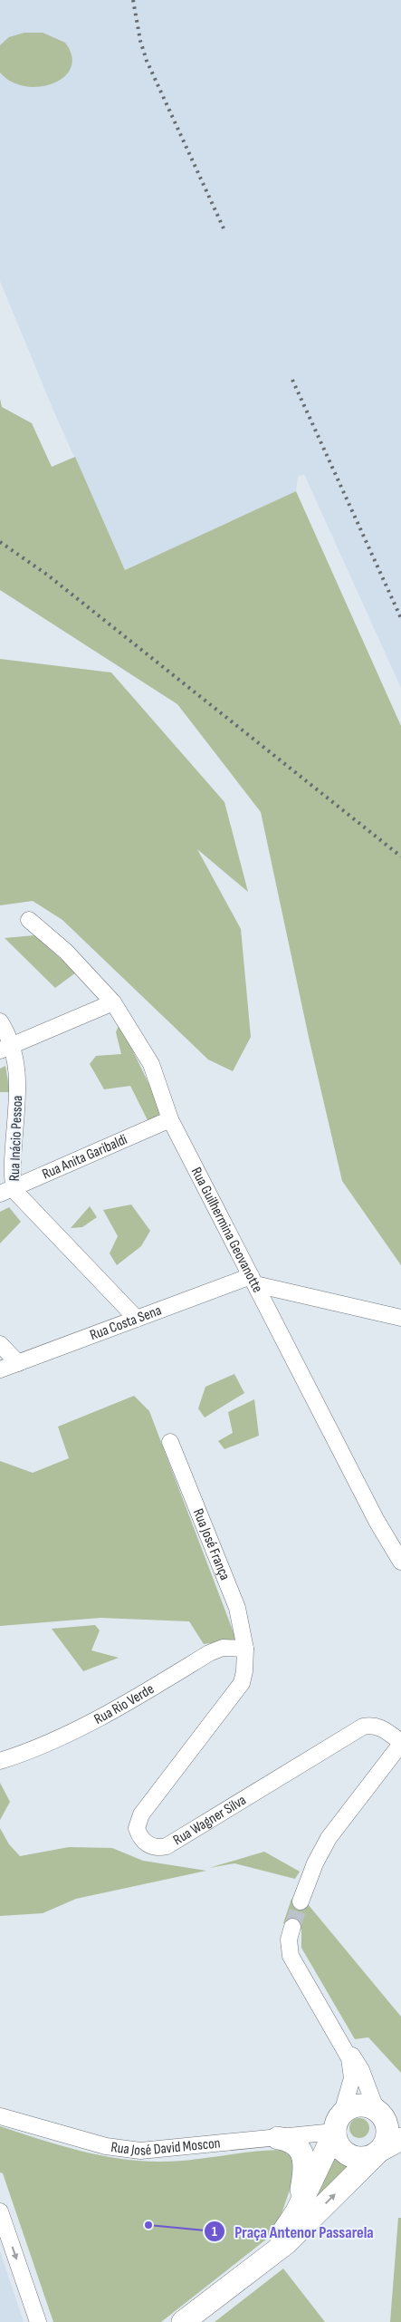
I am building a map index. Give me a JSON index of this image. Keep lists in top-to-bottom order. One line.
{"streets":{"street":["Rua Inácio Pessoa","Rua Anita Garibaldi","Rua Guilhermina Geovanotte","Rua Costa Sena","Rua José França","Rua Rio Verde","Rua Wagner Silva","Rua José David Moscon"]},"crossings":[["Rua Inácio Pessoa","Rua Anita Garibaldi"],["Rua Inácio Pessoa","Rua Costa Sena"],["Rua Anita Garibaldi","Rua Guilhermina Geovanotte"],["Rua Guilhermina Geovanotte","Rua Costa Sena"],["Rua José França","Rua Rio Verde"],["Rua José França","Rua Wagner Silva"],["Rua Rio Verde","Rua Wagner Silva"]],"places":["Praça Antenor Passarela"]}
